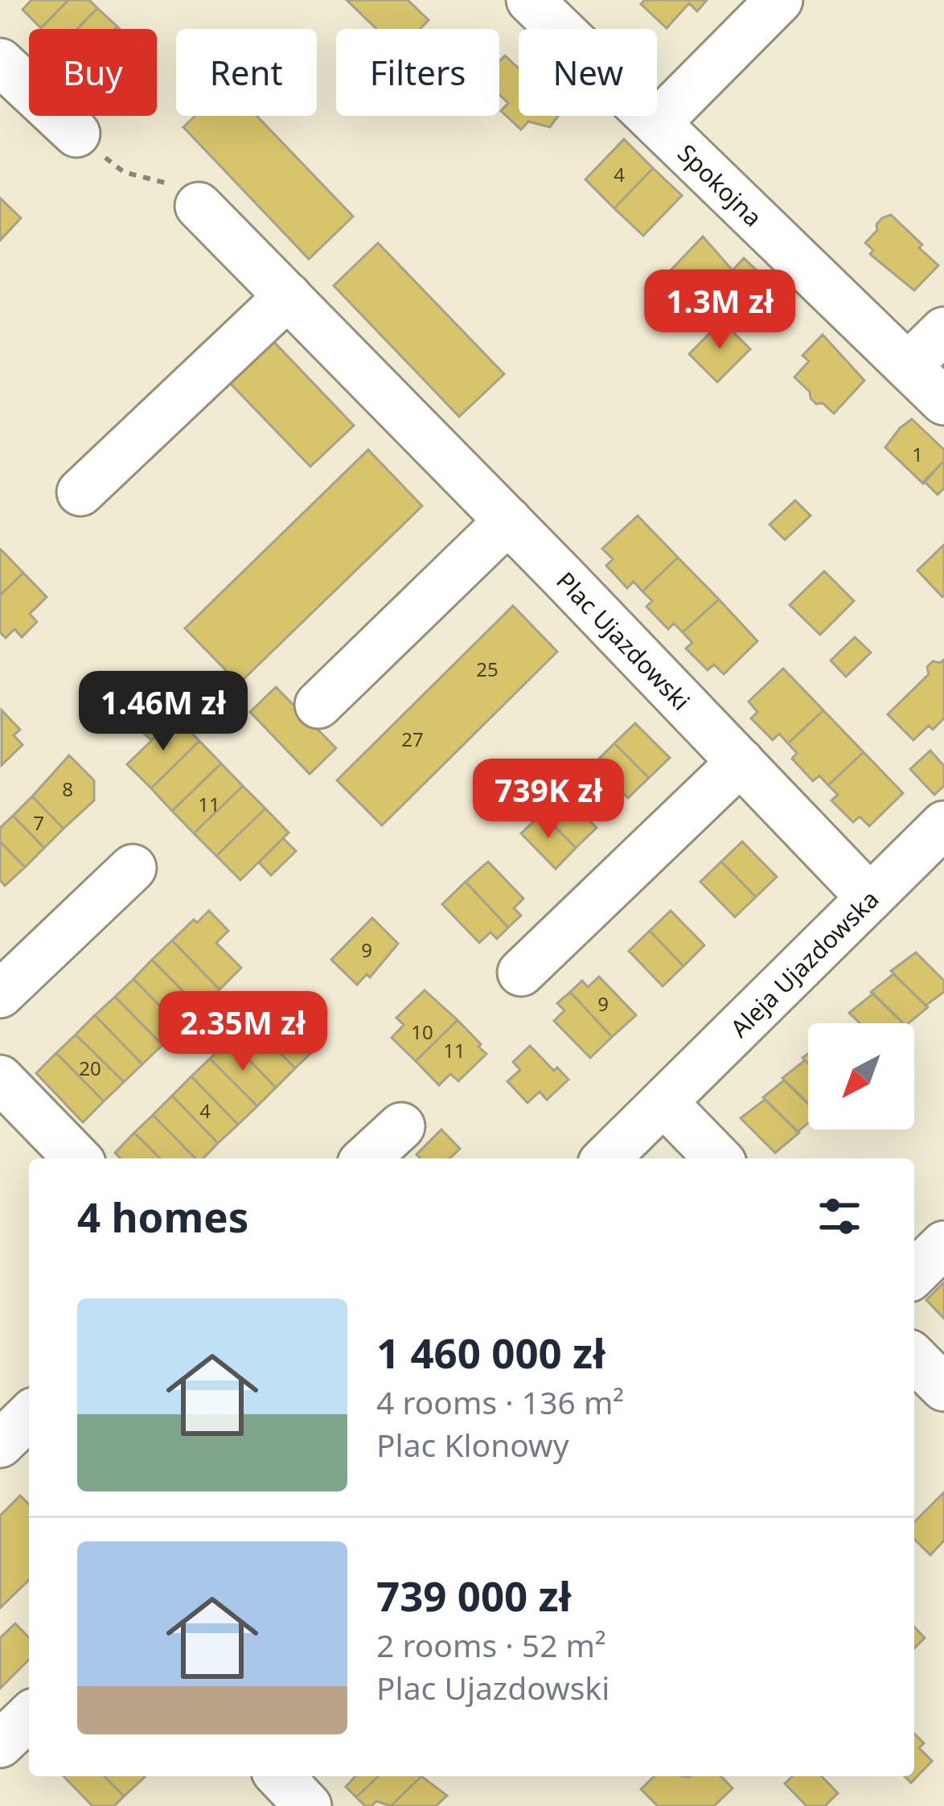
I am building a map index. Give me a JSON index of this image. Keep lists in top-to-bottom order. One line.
{"streets":{"street":["Spokojna","Plac Ujazdowski","Aleja Ujazdowska"]},"crossings":[["Plac Ujazdowski","Aleja Ujazdowska"]],"house_numbers":["4","1","25","27","8","11","7","9","9","10","11","20","4"],"north":"bottom left","page":{"chip":["Buy","Rent","Filters","New"],"price":["1.3M zł","1.46M zł","739K zł","2.35M zł"],"heading":"4 homes","list":[{"name":"1 460 000 zł","note":"4 rooms · 136 m² · Plac Klonowy"},{"name":"739 000 zł","note":"2 rooms · 52 m² · Plac Ujazdowski"}]}}
